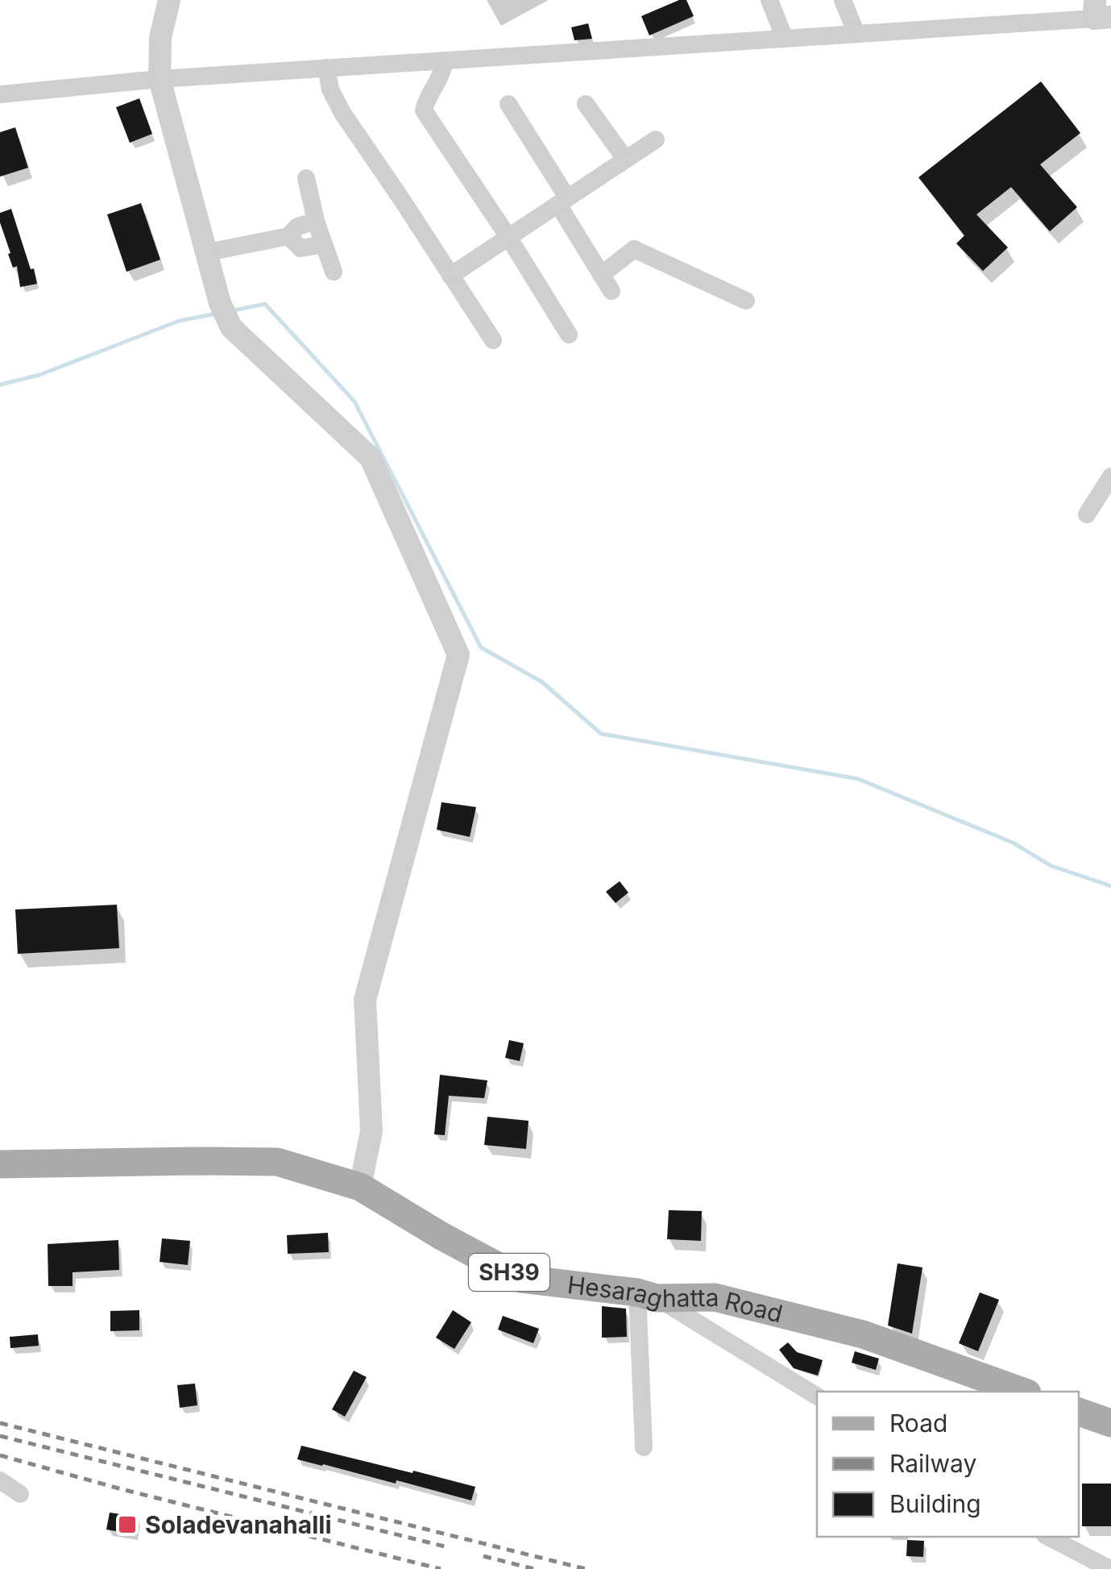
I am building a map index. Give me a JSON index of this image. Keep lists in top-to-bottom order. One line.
{"streets":{"main road":["SH39","Hesaraghatta Road"]},"places":{"transit":["Soladevanahalli"]},"legend":["Road","Railway","Building"]}
